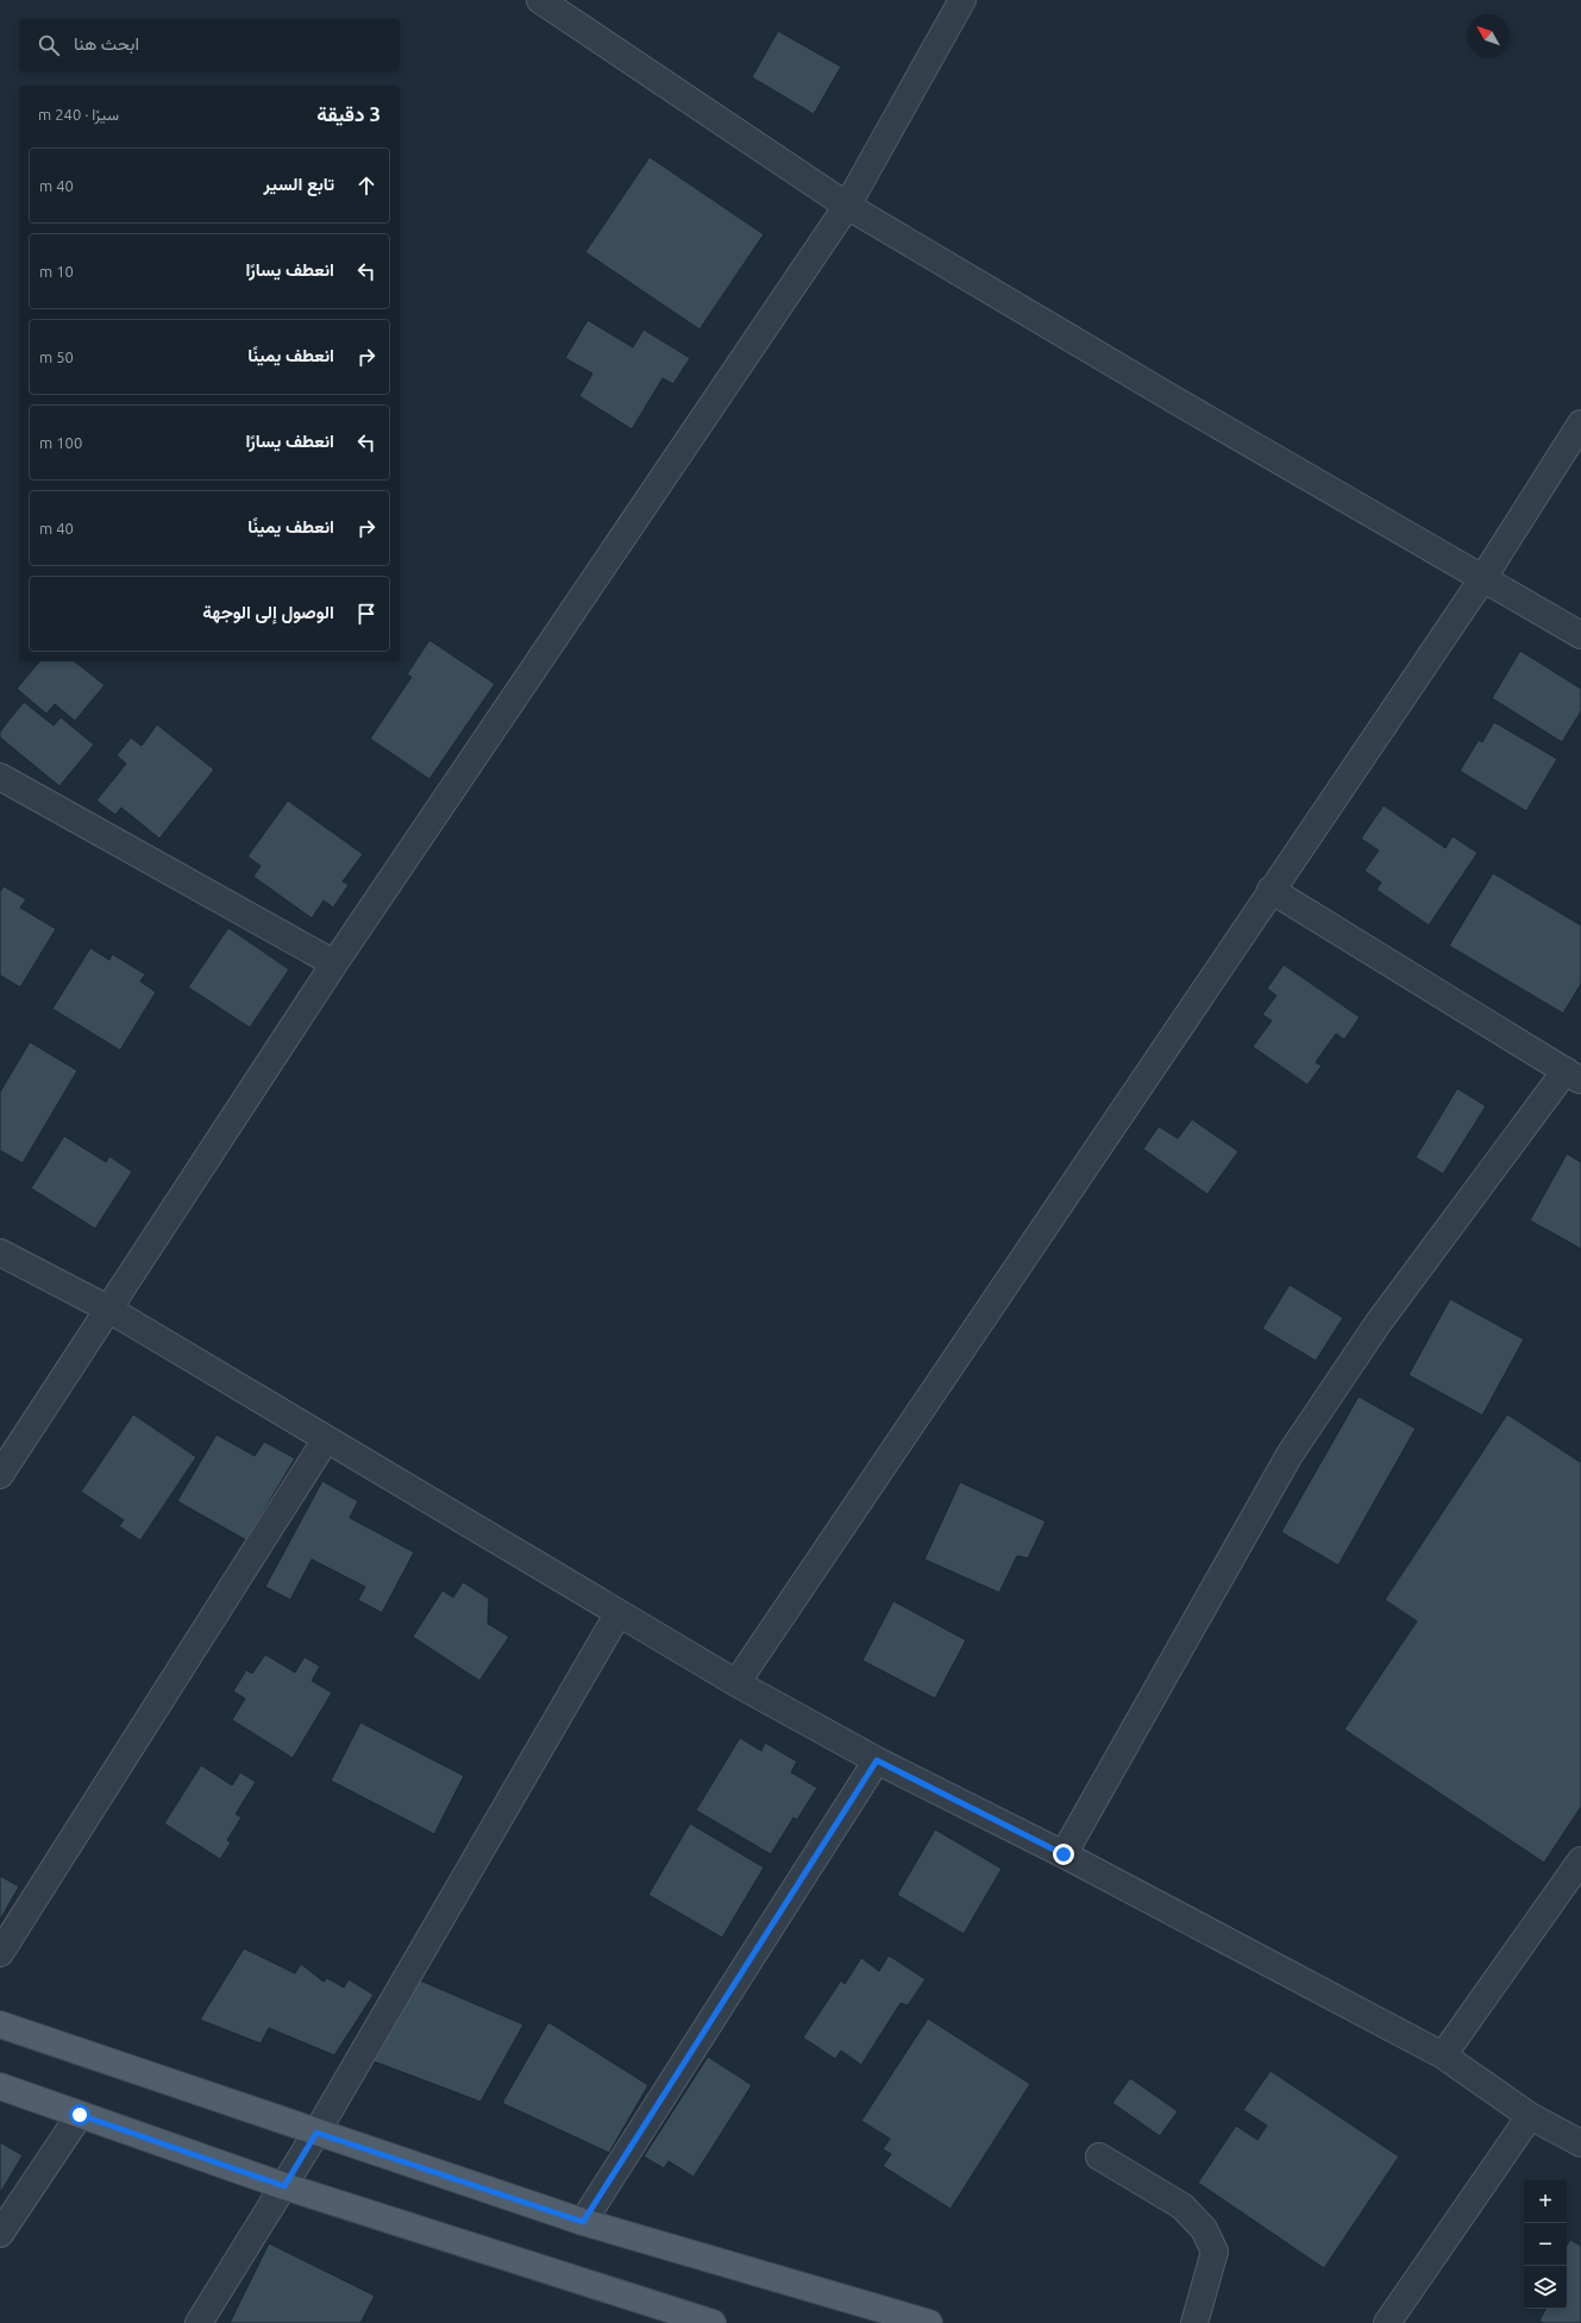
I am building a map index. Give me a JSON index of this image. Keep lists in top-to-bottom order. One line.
{"north":"top left","page":{"search":"ابحث هنا","heading":["3 دقيقة","سيرًا · 240 m"],"list":[["تابع السير","40 m"],["انعطف يسارًا","10 m"],["انعطف يمينًا","50 m"],["انعطف يسارًا","100 m"],["انعطف يمينًا","40 m"],"الوصول إلى الوجهة"],"map_buttons":["+","−"]}}
